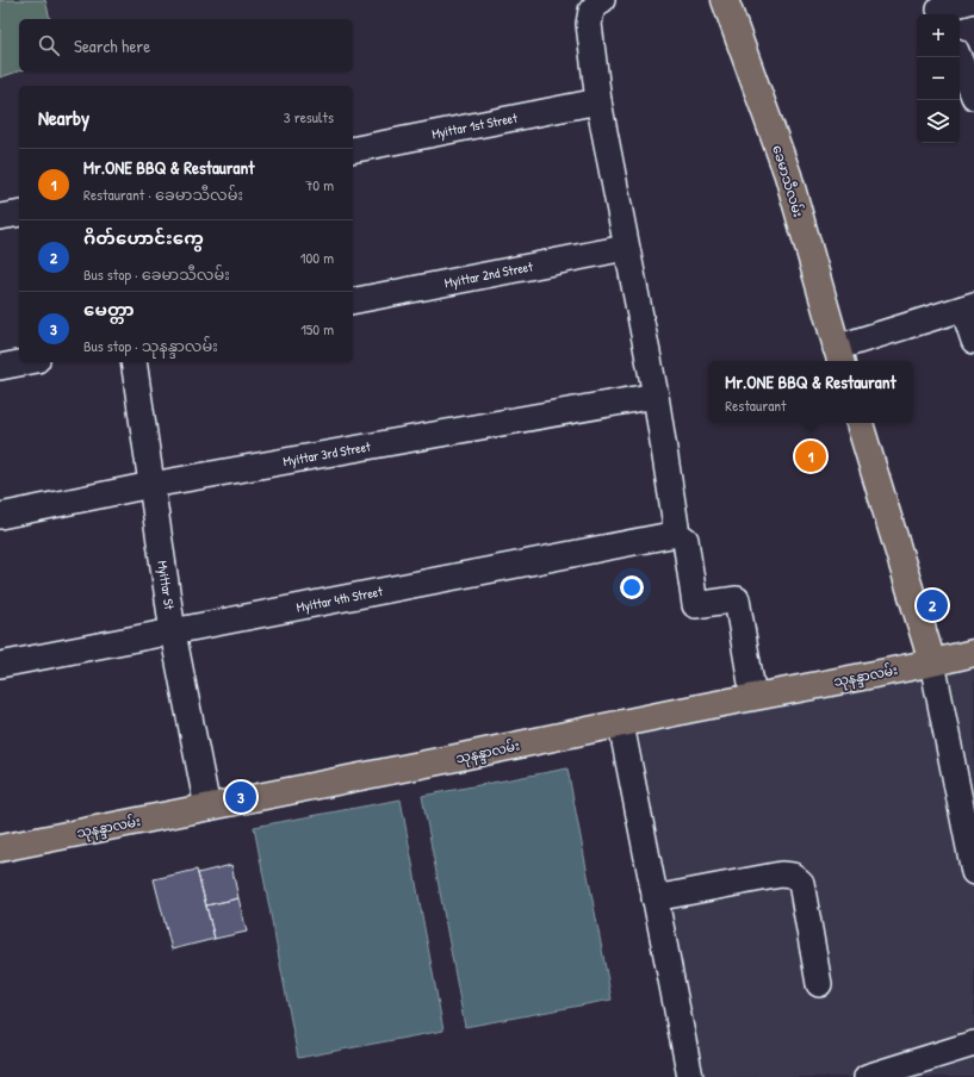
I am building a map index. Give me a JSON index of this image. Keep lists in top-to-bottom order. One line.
{"streets":{"main road":["ခေမာသီလမ်း","သုနန္ဒာလမ်း"],"street":["Myittar 1st Street","Myittar 2nd Street","Myittar 3rd Street","Myittar St","Myittar 4th Street"]},"crossings":[["Myittar 3rd Street","Myittar St"],["Myittar St","Myittar 4th Street"],["Myittar St","သုနန္ဒာလမ်း"]],"page":{"map_buttons":["+","−"],"search":"Search here","heading":["Nearby","3 results"],"list":[{"mark":"1","name":"Mr.ONE BBQ & Restaurant","note":"Restaurant · ခေမာသီလမ်း","value":"70 m"},{"mark":"2","name":"ဂိတ်ဟောင်းကွေ","note":"Bus stop · ခေမာသီလမ်း","value":"100 m"},{"mark":"3","name":"မေတ္တာ","note":"Bus stop · သုနန္ဒာလမ်း","value":"150 m"}],"popup":["Mr.ONE BBQ & Restaurant","Restaurant"],"pins":["1","2","3"]}}
